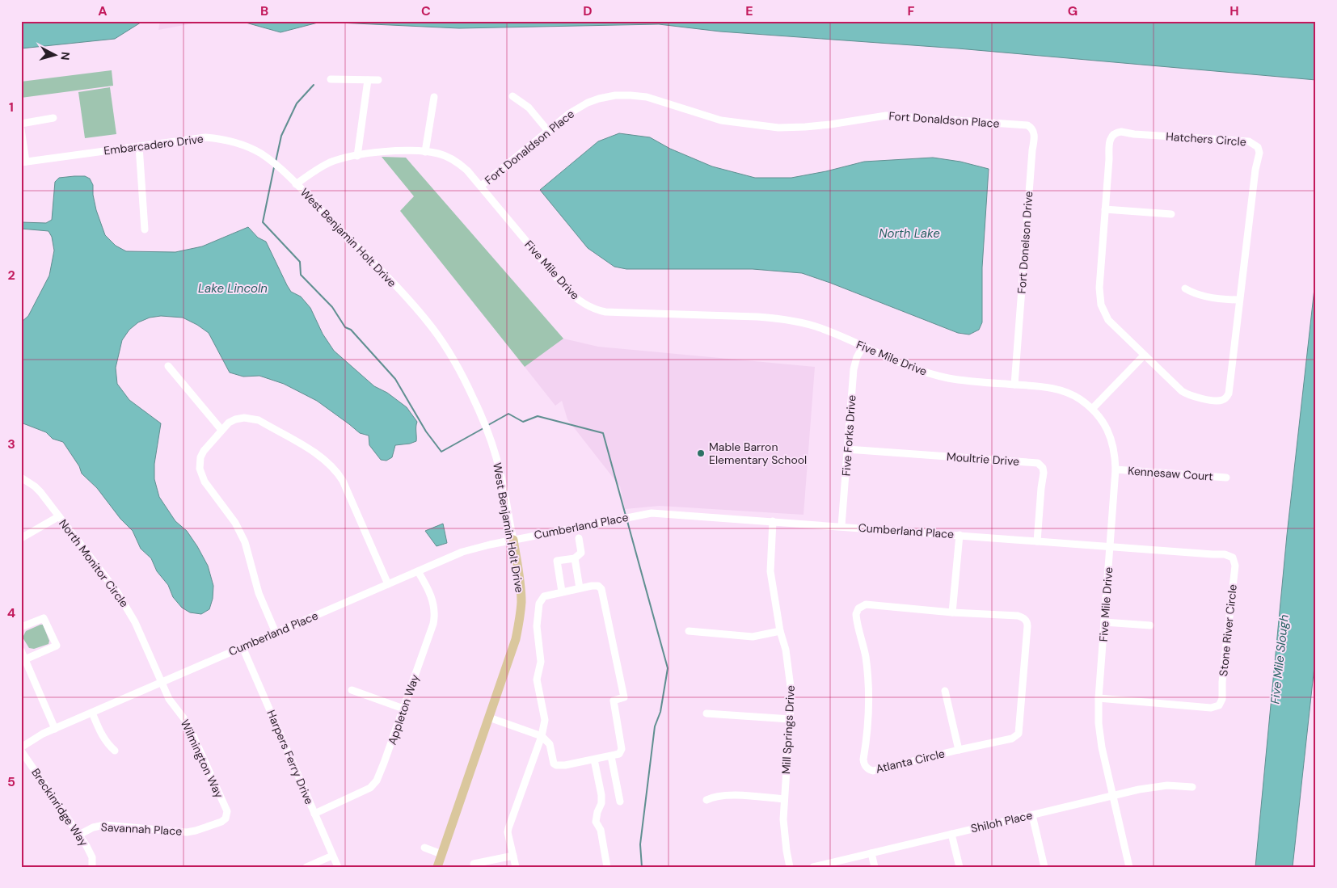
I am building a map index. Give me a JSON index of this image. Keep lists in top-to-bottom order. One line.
{"streets":{"main road":["West Benjamin Holt Drive"],"street":["Fort Donaldson Place","Hatchers Circle","Embarcadero Drive","Fort Donelson Drive","Five Mile Drive","Five Forks Drive","Moultrie Drive","Kennesaw Court","Cumberland Place","North Monitor Circle","Stone River Circle","Appleton Way","Mill Springs Drive","Harpers Ferry Drive","Wilmington Way","Atlanta Circle","Breckinridge Way","Shiloh Place","Savannah Place"]},"crossings":[["Fort Donaldson Place","Fort Donelson Drive"],["Fort Donaldson Place","Five Mile Drive"],["Embarcadero Drive","West Benjamin Holt Drive"],["Embarcadero Drive","Five Mile Drive"],["West Benjamin Holt Drive","Five Mile Drive"],["West Benjamin Holt Drive","Cumberland Place"],["Fort Donelson Drive","Five Mile Drive"],["Five Mile Drive","Five Forks Drive"],["Five Mile Drive","Kennesaw Court"],["Five Mile Drive","Cumberland Place"],["Five Mile Drive","Stone River Circle"],["Five Mile Drive","Shiloh Place"],["Five Forks Drive","Moultrie Drive"],["Five Forks Drive","Cumberland Place"],["Moultrie Drive","Cumberland Place"],["Cumberland Place","North Monitor Circle"],["Cumberland Place","Stone River Circle"],["Cumberland Place","Appleton Way"],["Cumberland Place","Mill Springs Drive"],["Cumberland Place","Harpers Ferry Drive"],["Cumberland Place","Wilmington Way"],["Cumberland Place","Breckinridge Way"],["North Monitor Circle","Wilmington Way"],["Appleton Way","Harpers Ferry Drive"],["Wilmington Way","Savannah Place"],["Breckinridge Way","Savannah Place"]],"water":["North Lake","Lake Lincoln","Five Mile Slough"],"places":["Mable Barron Elementary School"],"north":"right","grid":{"columns":["A","B","C","D","E","F","G","H"],"rows":["1","2","3","4","5"]}}
